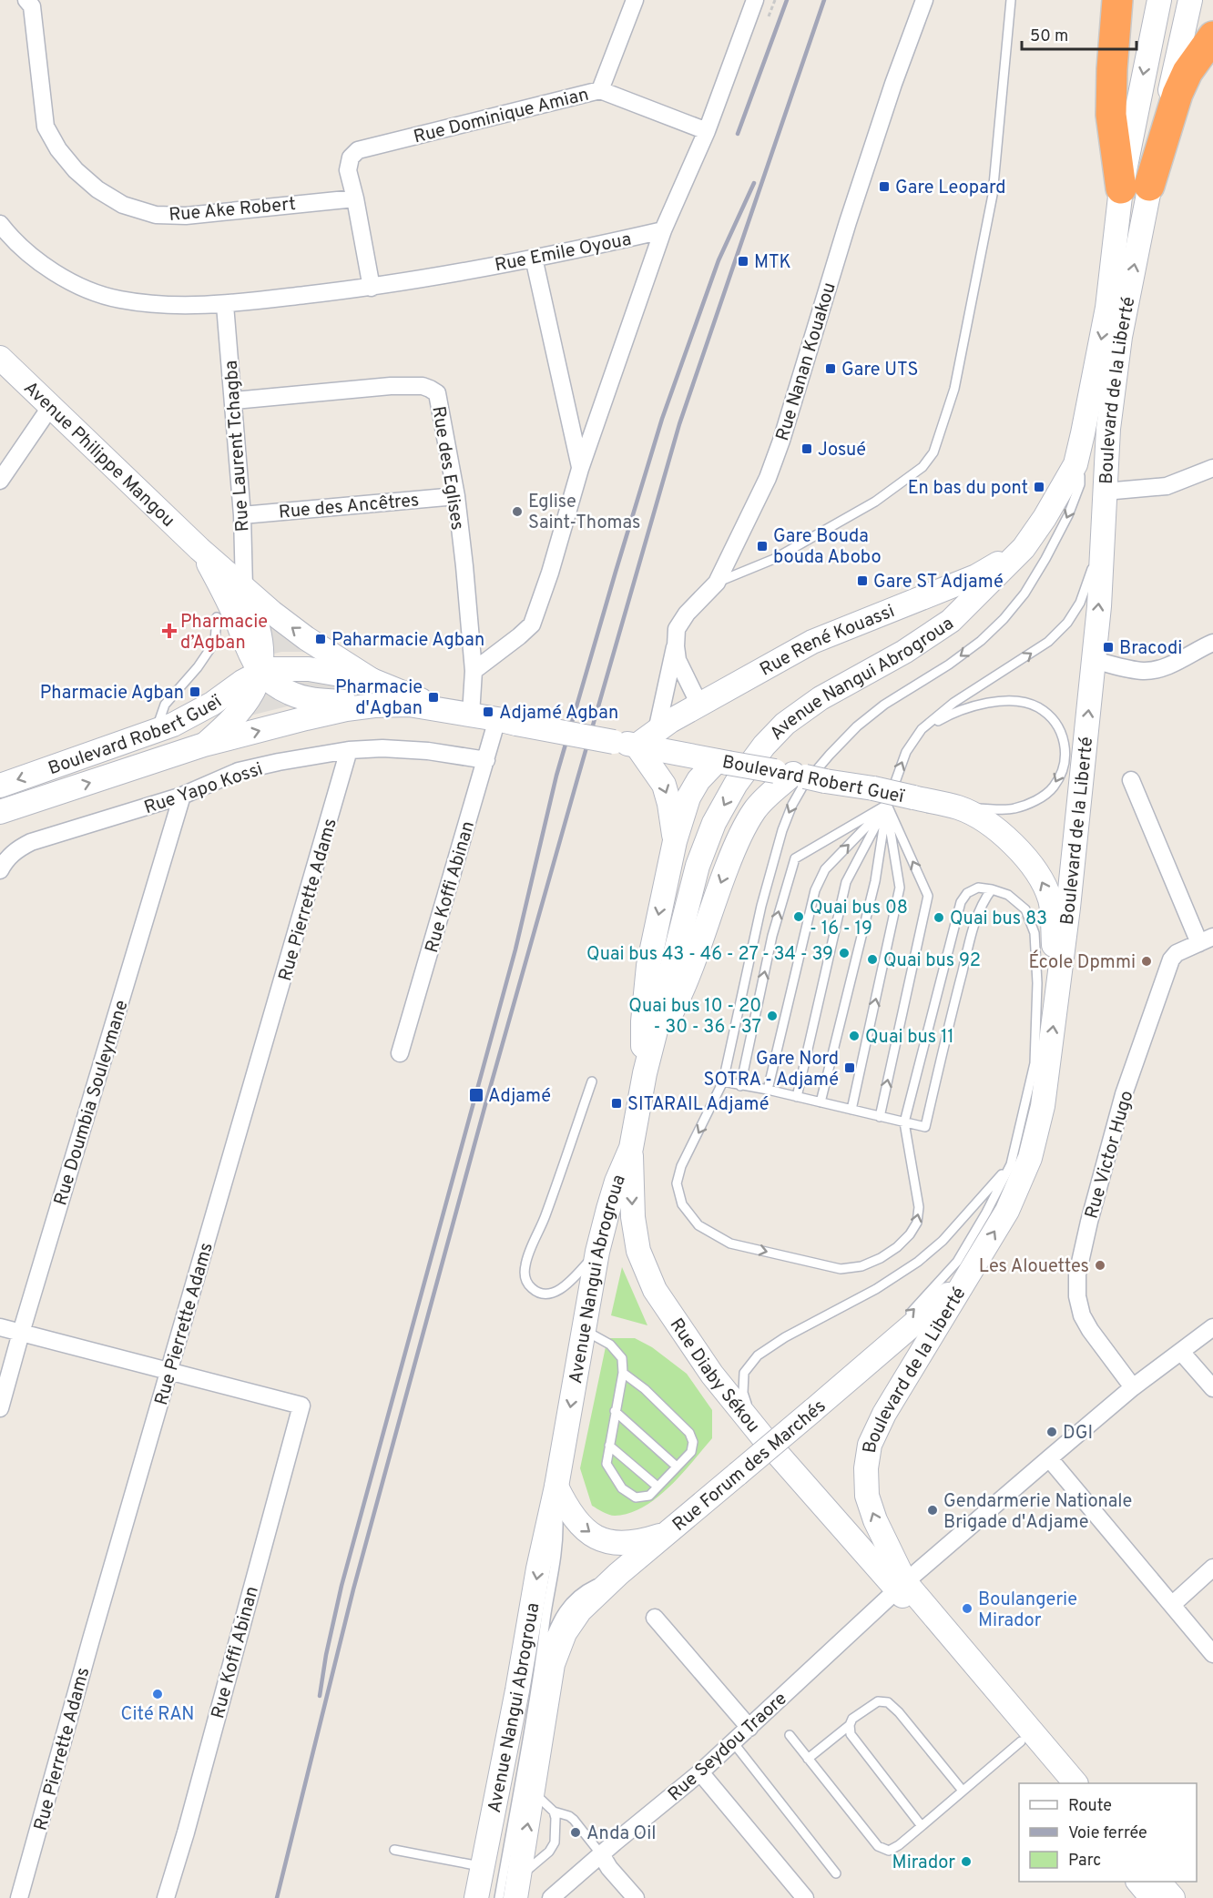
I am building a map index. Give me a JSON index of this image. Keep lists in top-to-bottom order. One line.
{"streets":{"main road":["Boulevard de la Liberté","Avenue Philippe Mangou","Rue René Kouassi","Avenue Nangui Abrogroua","Boulevard Robert Gueï","Rue Diaby Sékou","Rue Forum des Marchés"],"street":["Rue Dominique Amian","Rue Ake Robert","Rue Emile Oyoua","Rue Nanan Kouakou","Rue Laurent Tchagba","Rue des Eglises","Rue des Ancêtres","Rue Yapo Kossi","Rue Koffi Abinan","Rue Pierrette Adams","Rue Doumbia Souleymane","Rue Victor Hugo","Rue Seydou Traore"]},"crossings":[["Rue Dominique Amian","Rue Ake Robert"],["Rue Dominique Amian","Rue Emile Oyoua"],["Rue Emile Oyoua","Rue Laurent Tchagba"],["Rue Emile Oyoua","Rue des Eglises"],["Rue Nanan Kouakou","Rue René Kouassi"],["Boulevard de la Liberté","Avenue Nangui Abrogroua"],["Boulevard de la Liberté","Boulevard Robert Gueï"],["Boulevard de la Liberté","Rue Diaby Sékou"],["Boulevard de la Liberté","Rue Forum des Marchés"],["Boulevard de la Liberté","Rue Seydou Traore"],["Rue Laurent Tchagba","Avenue Philippe Mangou"],["Rue Laurent Tchagba","Rue des Eglises"],["Rue Laurent Tchagba","Rue des Ancêtres"],["Avenue Philippe Mangou","Boulevard Robert Gueï"],["Rue des Eglises","Rue des Ancêtres"],["Rue des Eglises","Boulevard Robert Gueï"],["Rue René Kouassi","Avenue Nangui Abrogroua"],["Rue René Kouassi","Boulevard Robert Gueï"],["Avenue Nangui Abrogroua","Rue Diaby Sékou"],["Avenue Nangui Abrogroua","Rue Forum des Marchés"],["Boulevard Robert Gueï","Rue Koffi Abinan"],["Rue Yapo Kossi","Rue Koffi Abinan"],["Rue Yapo Kossi","Rue Pierrette Adams"],["Rue Yapo Kossi","Rue Doumbia Souleymane"],["Rue Koffi Abinan","Rue Pierrette Adams"],["Rue Victor Hugo","Rue Seydou Traore"],["Rue Diaby Sékou","Rue Seydou Traore"]],"one_way":["Boulevard de la Liberté","Rue Diaby Sékou"],"places":{"transit":["Gare Leopard","MTK","Gare UTS","Josué","En bas du pont","Gare Bouda bouda Abobo","Gare ST Adjamé","Paharmacie Agban","Bracodi","Pharmacie Agban","Pharmacie d'Agban","Adjamé Agban","Gare Nord SOTRA - Adjamé","Adjamé","SITARAIL Adjamé"],"other":["Eglise Saint-Thomas","Quai bus 08 - 16 - 19","Quai bus 83","Quai bus 43 - 46 - 27 - 34 - 39","Quai bus 92","École Dpmmi","Quai bus 10 - 20 - 30 - 36 - 37","Quai bus 11","Les Alouettes","DGI","Gendarmerie Nationale Brigade d'Adjame","Boulangerie Mirador","Cité RAN","Anda Oil","Mirador"],"health":["Pharmacie d’Agban"]},"legend":["Route","Voie ferrée","Parc"],"scale_bar":"50 m"}
